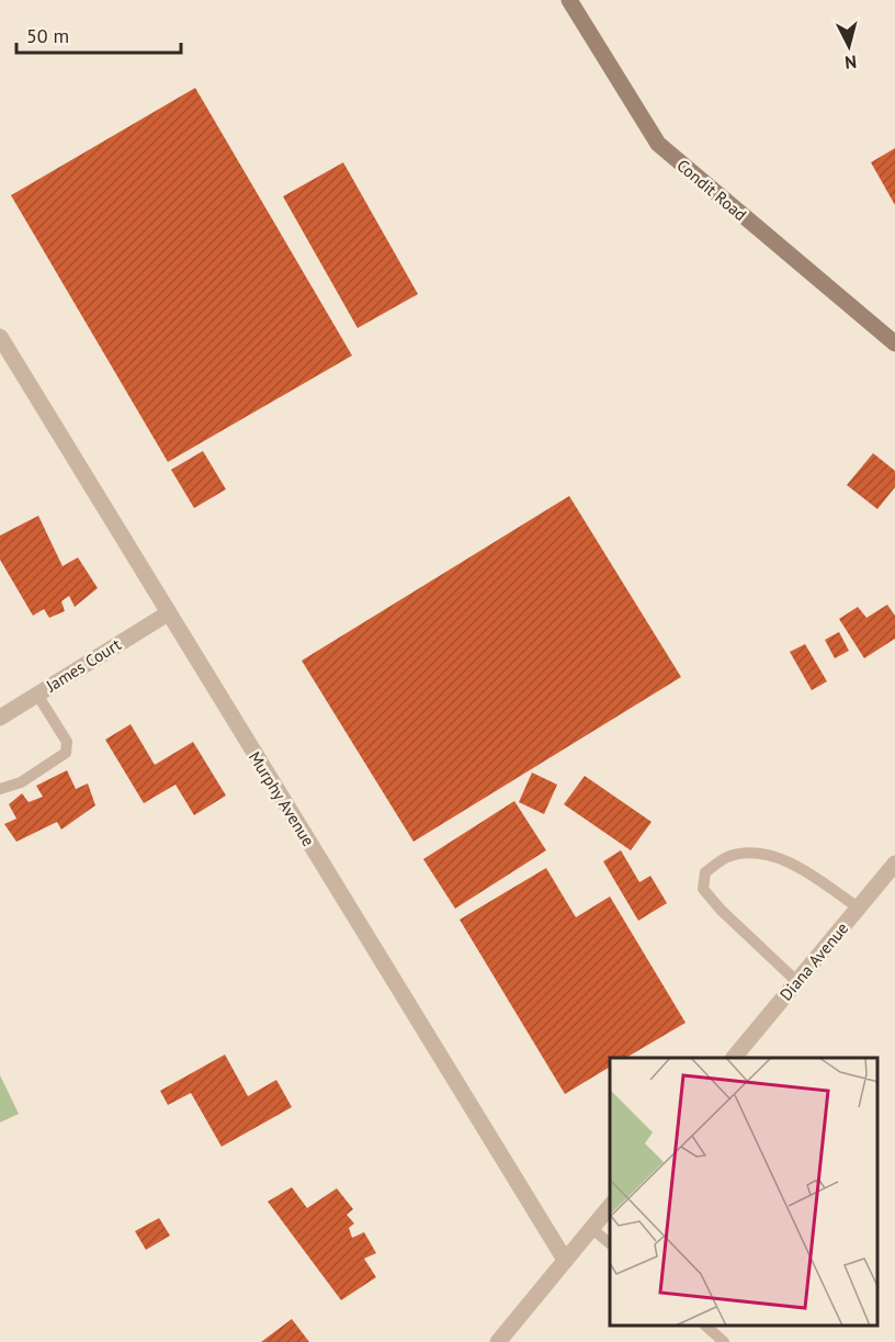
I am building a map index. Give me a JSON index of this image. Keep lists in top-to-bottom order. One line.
{"streets":{"street":["Condit Road","James Court","Murphy Avenue","Diana Avenue"]},"crossings":[["James Court","Murphy Avenue"]],"scale_bar":"50 m","north":"bottom"}
